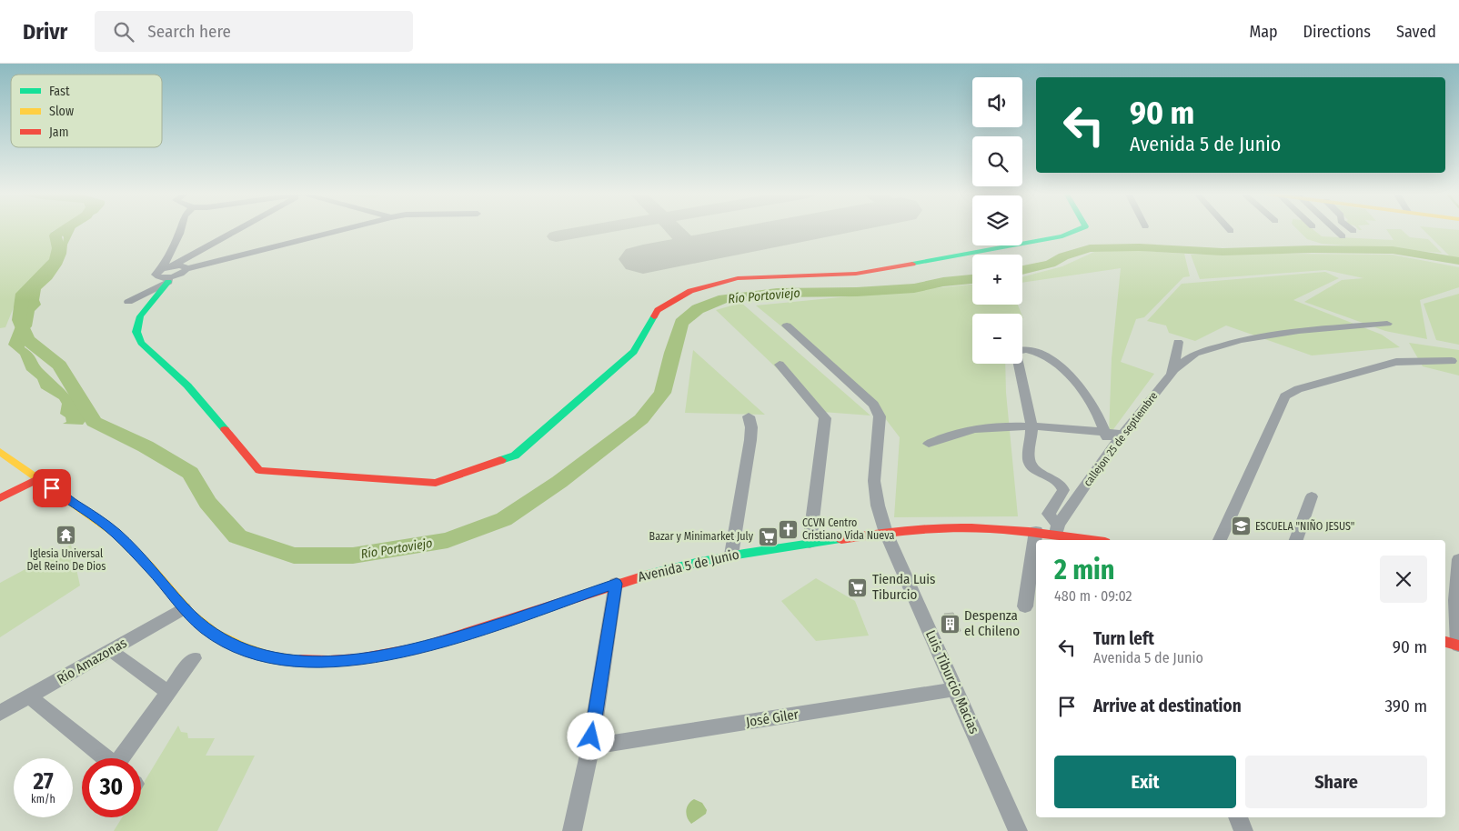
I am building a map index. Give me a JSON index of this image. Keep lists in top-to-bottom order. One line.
{"streets":{"street":["callejon 25 de septiembre","Avenida 5 de Junio","Río Amazonas","Luis Tiburcio Macias","José Giler"]},"crossings":[["callejon 25 de septiembre","Avenida 5 de Junio"],["Avenida 5 de Junio","Río Amazonas"],["Avenida 5 de Junio","Luis Tiburcio Macias"],["Luis Tiburcio Macias","José Giler"]],"water":["Río Portoviejo"],"places":{"school or university":["ESCUELA \"NIÑO JESUS\""],"church":["CCVN Centro Cristiano Vida Nueva"],"temple":["Iglesia Universal Del Reino De Dios"],"supermarket":["Bazar y Minimarket July","Tienda Luis Tiburcio"],"building":["Despenza el Chileno"]},"legend":["Fast","Slow","Jam"],"page":{"header":"Drivr","search":"Search here","nav":["Map","Directions","Saved"],"map_buttons":["+","−"],"turn":["90 m","Avenida 5 de Junio"],"heading":["2 min","480 m · 09:02"],"list":[{"name":"Turn left","note":"Avenida 5 de Junio","value":"90 m"},{"name":"Arrive at destination","value":"390 m"}],"buttons":["Exit","Share"],"speed":"27 km/h","limit":"30"}}
